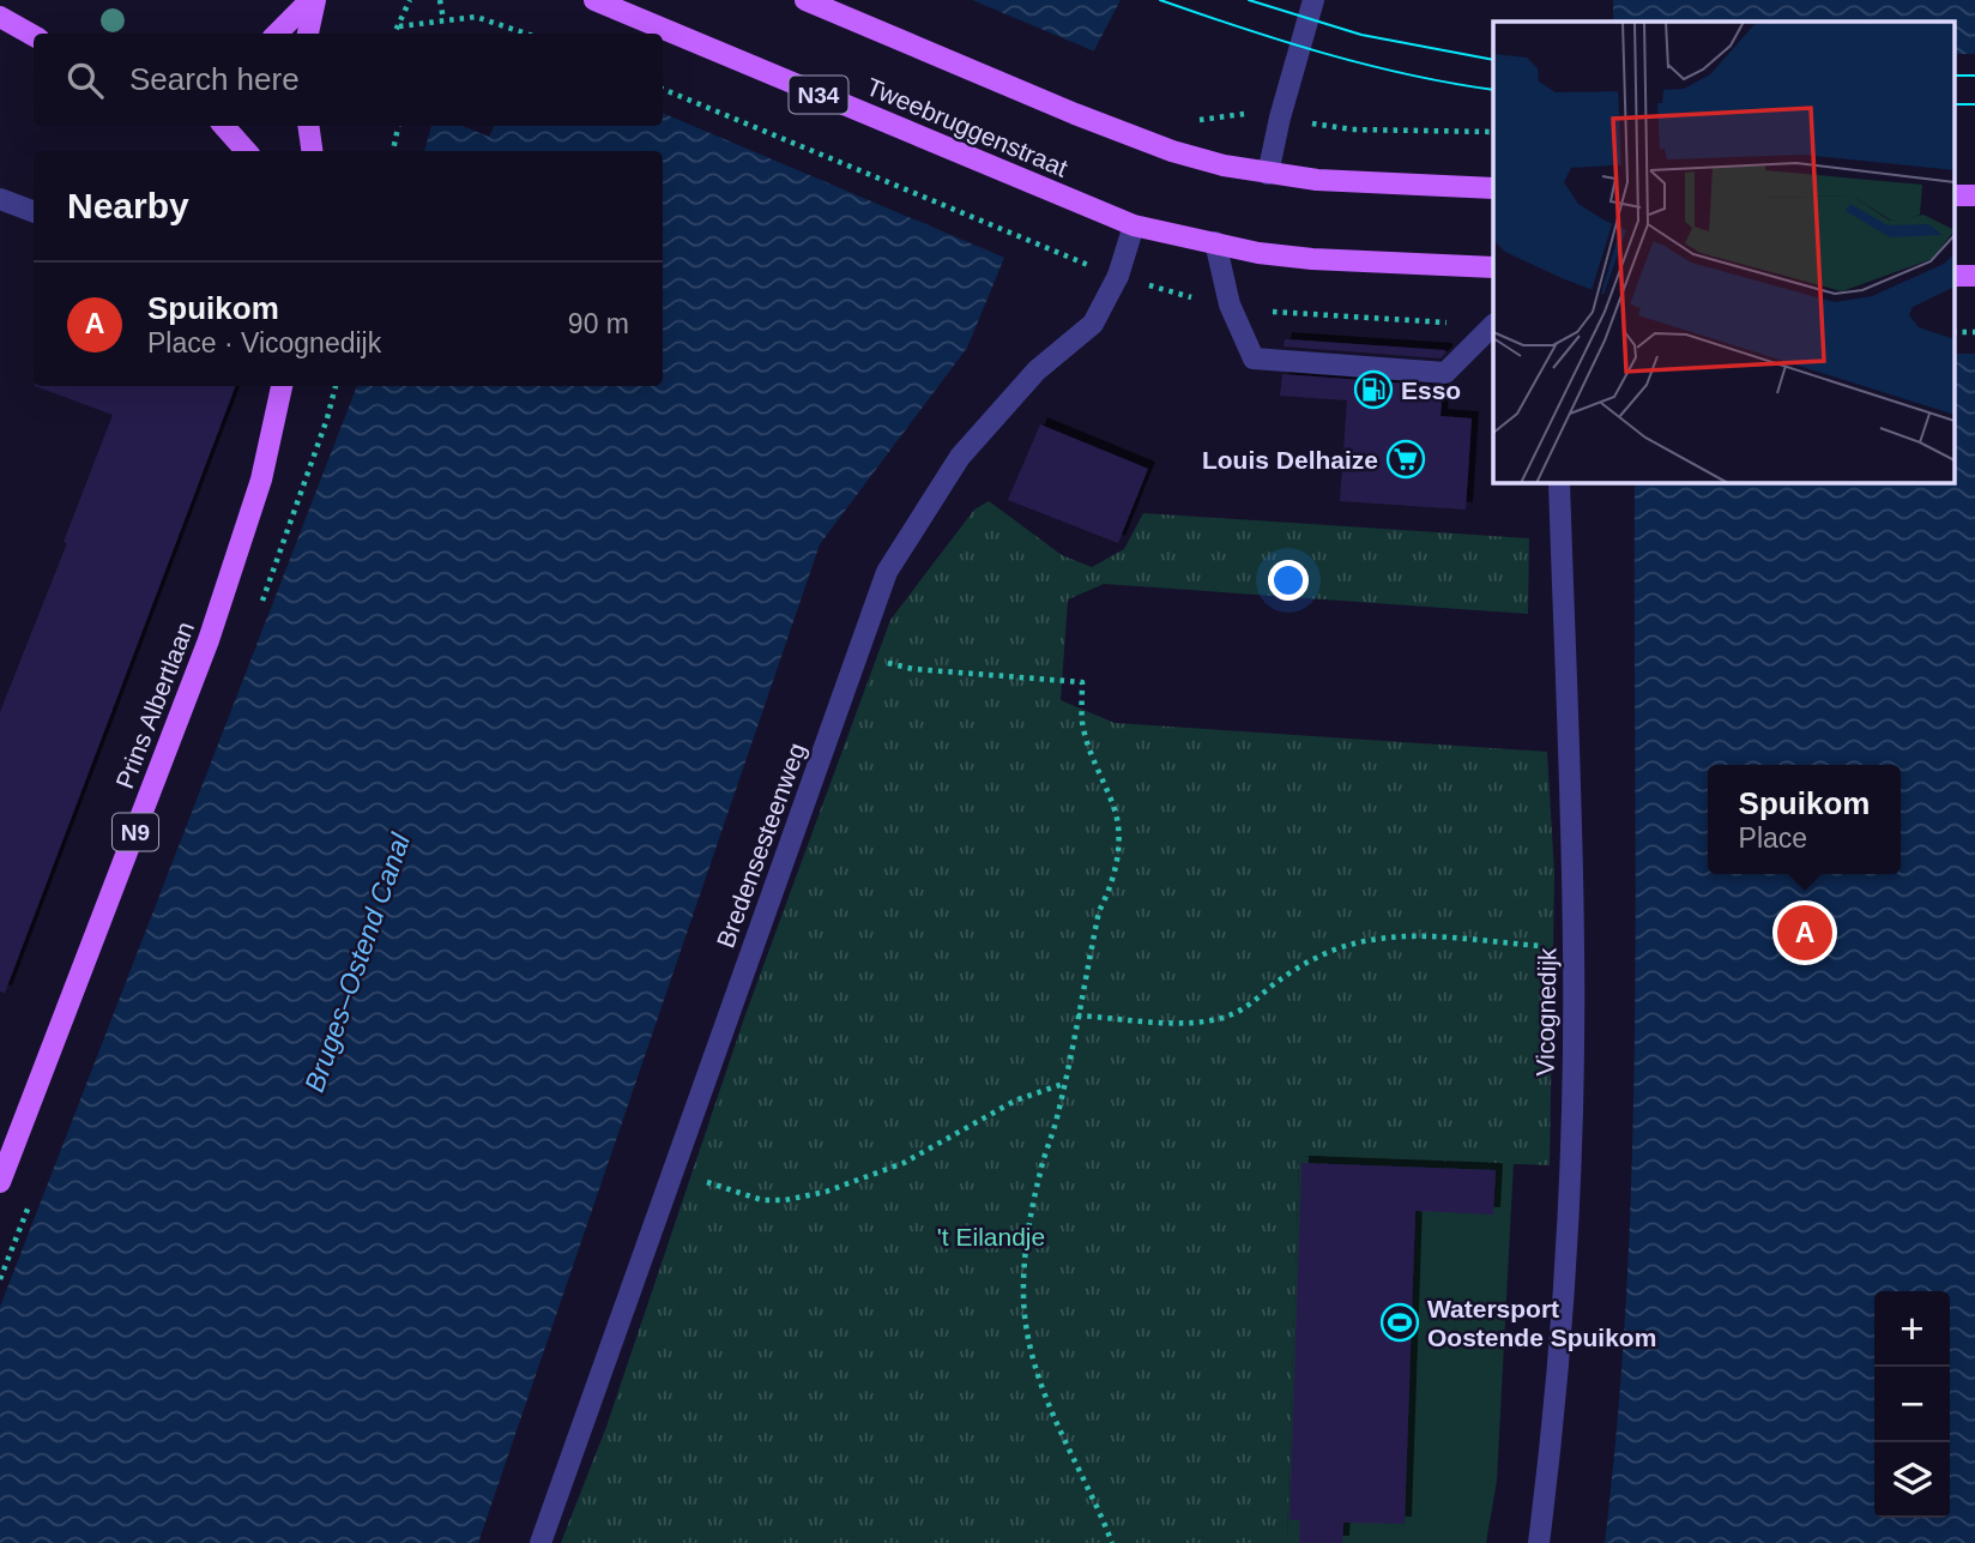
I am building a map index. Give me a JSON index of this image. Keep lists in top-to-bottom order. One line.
{"streets":{"main road":["N34","Tweebruggenstraat","Prins Albertlaan","N9"],"street":["Bredensesteenweg","Vicognedijk"]},"crossings":[["N34","Tweebruggenstraat"],["N34","Bredensesteenweg"],["Tweebruggenstraat","Bredensesteenweg"]],"water":["Bruges–Ostend Canal"],"parks":["'t Eilandje"],"places":{"fuel station":["Esso"],"supermarket":["Louis Delhaize"],"sports":["Watersport Oostende Spuikom"]},"page":{"search":"Search here","heading":"Nearby","list":[{"mark":"A","name":"Spuikom","note":"Place · Vicognedijk","value":"90 m"}],"popup":["Spuikom","Place"],"pins":"A","map_buttons":["+","−"]}}
